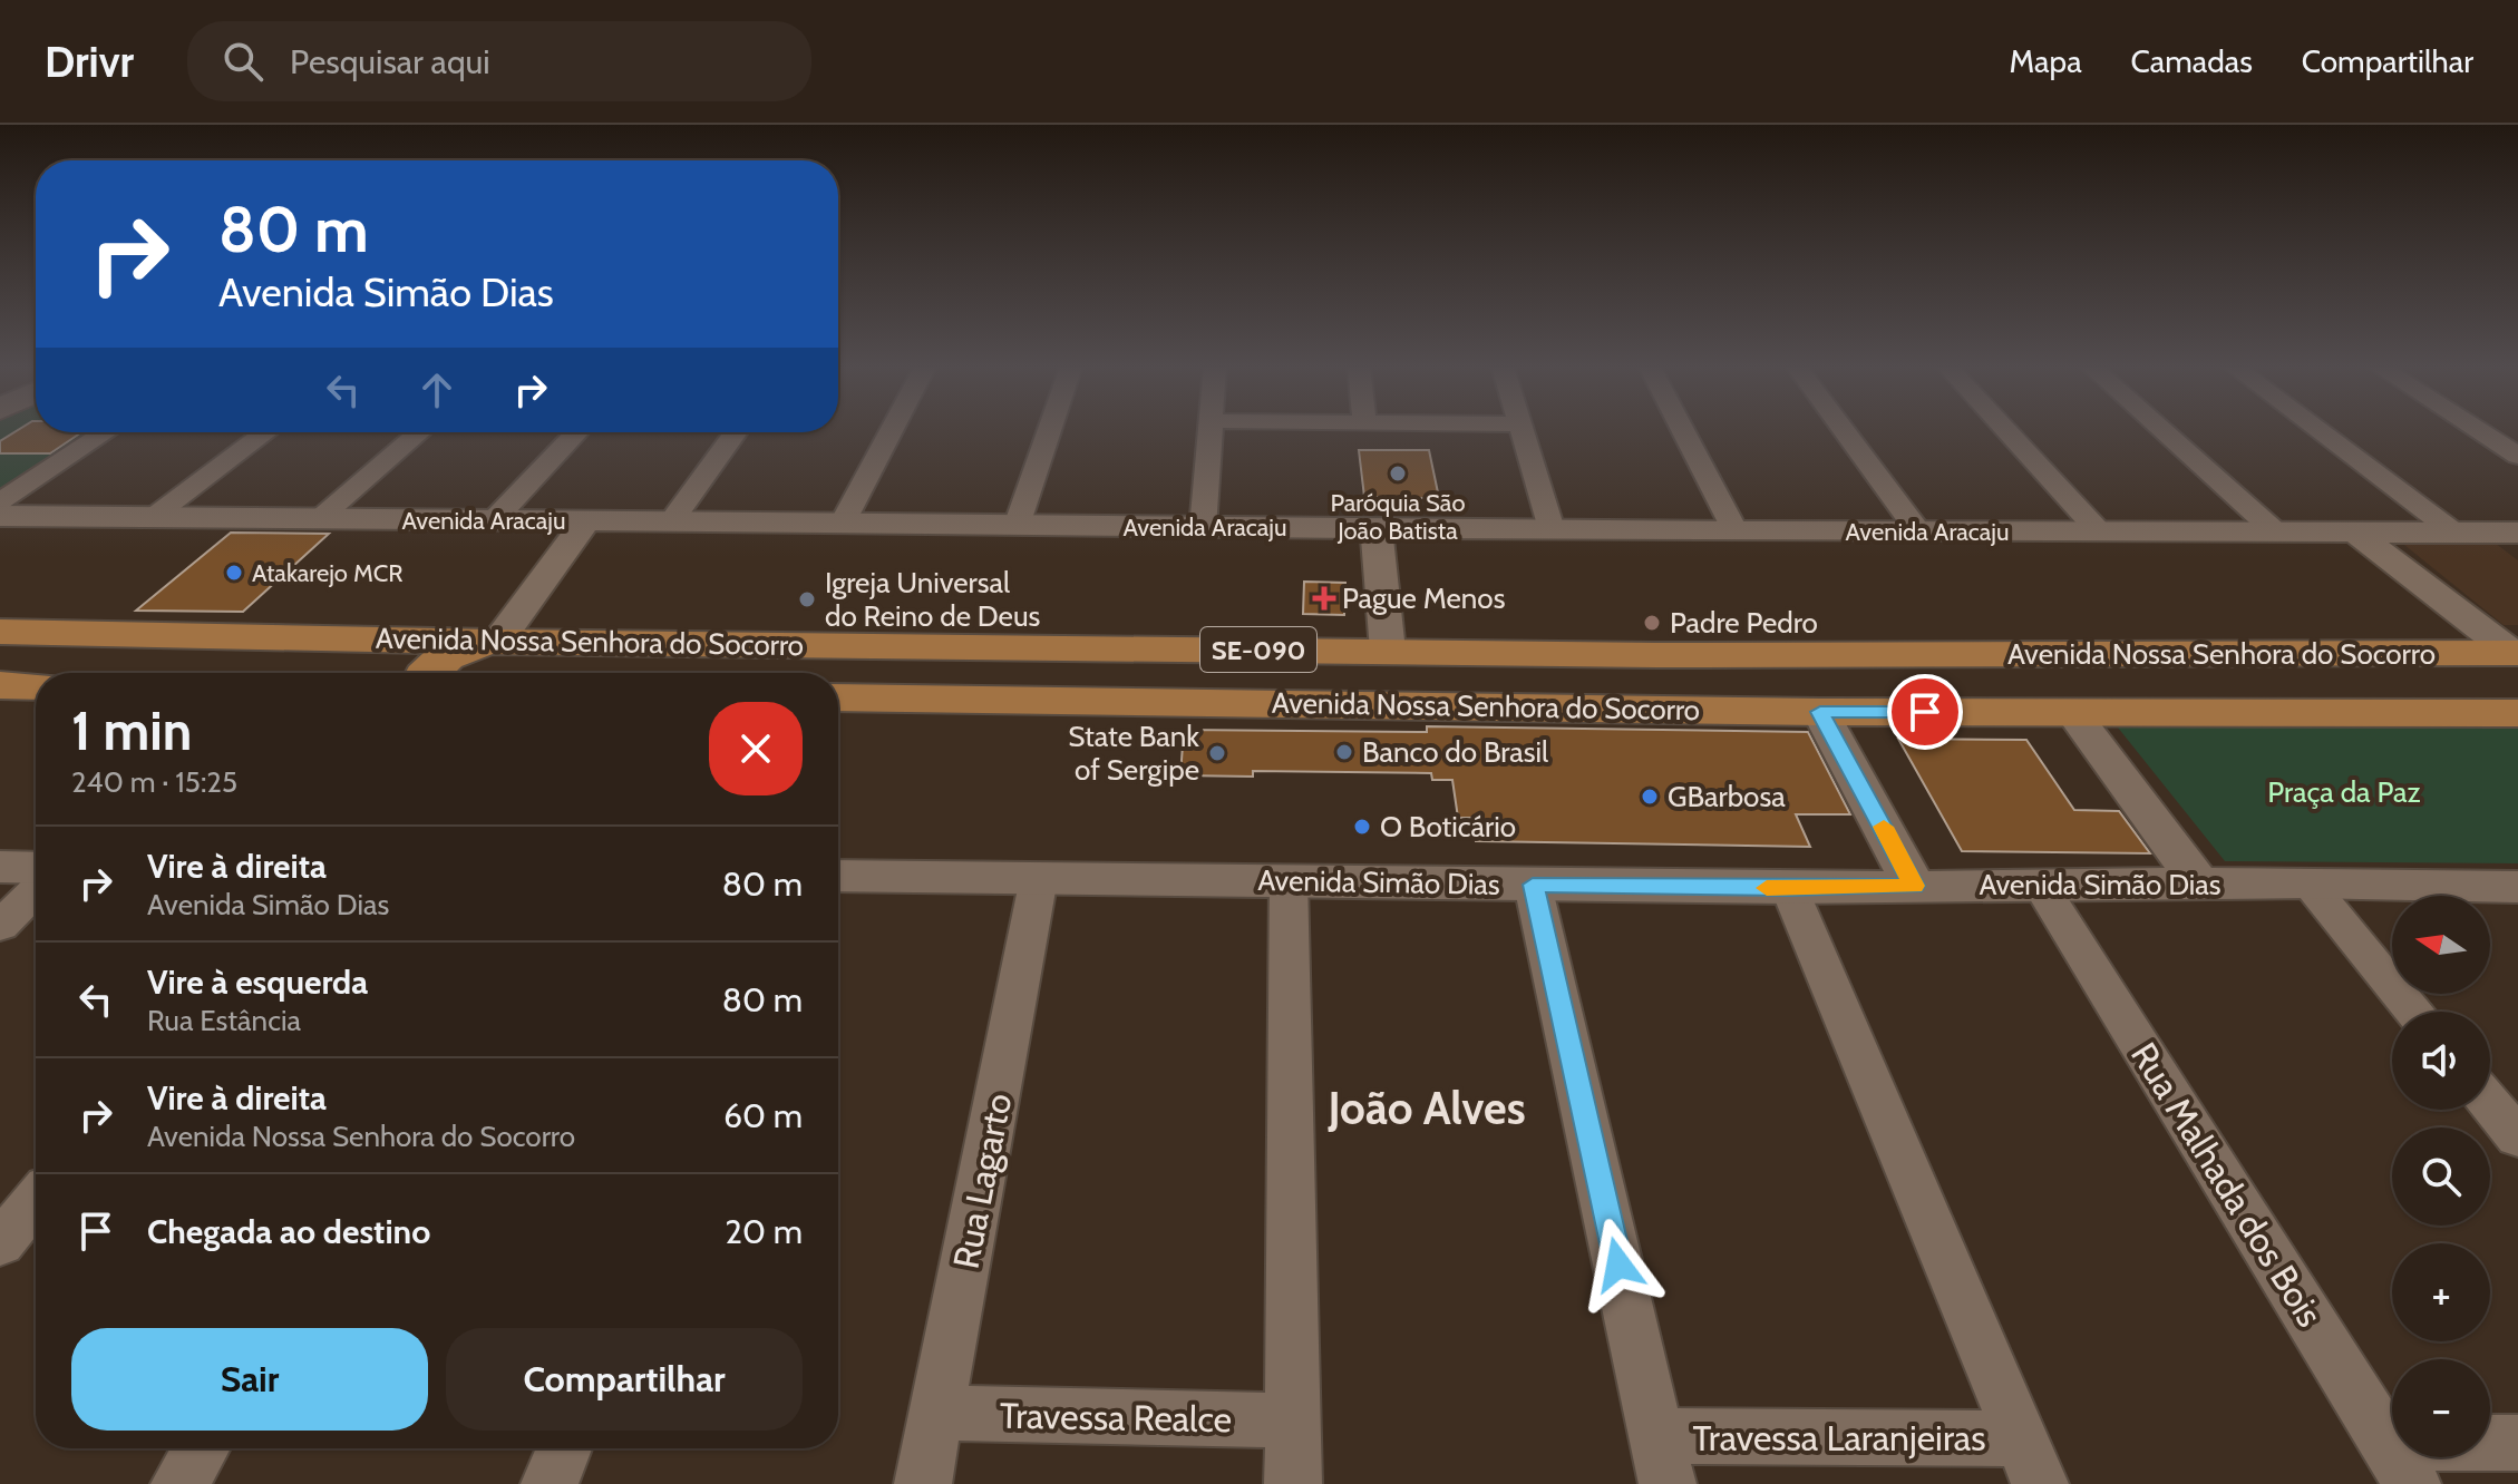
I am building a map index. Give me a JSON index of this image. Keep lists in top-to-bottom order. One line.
{"streets":{"main road":["Avenida Nossa Senhora do Socorro","SE-090"],"street":["Avenida Aracaju","Avenida Simão Dias","Rua Lagarto","Rua Malhada dos Bois","Travessa Realce","Travessa Laranjeiras"]},"crossings":[["Avenida Simão Dias","Rua Lagarto"],["Avenida Simão Dias","Rua Malhada dos Bois"],["Rua Lagarto","Travessa Realce"]],"districts":["João Alves"],"parks":["Praça da Paz"],"places":{"other":["Paróquia São João Batista","Atakarejo MCR","Igreja Universal do Reino de Deus","Padre Pedro","Banco do Brasil","State Bank of Sergipe","GBarbosa","O Boticário"],"health":["Pague Menos"]},"north":"left","page":{"header":"Drivr","search":"Pesquisar aqui","nav":["Mapa","Camadas","Compartilhar"],"turn":["80 m","Avenida Simão Dias"],"heading":["1 min","240 m · 15:25"],"list":[{"name":"Vire à direita","note":"Avenida Simão Dias","value":"80 m"},{"name":"Vire à esquerda","note":"Rua Estância","value":"80 m"},{"name":"Vire à direita","note":"Avenida Nossa Senhora do Socorro","value":"60 m"},{"name":"Chegada ao destino","value":"20 m"}],"map_buttons":["+","−"],"buttons":["Sair","Compartilhar"]}}
